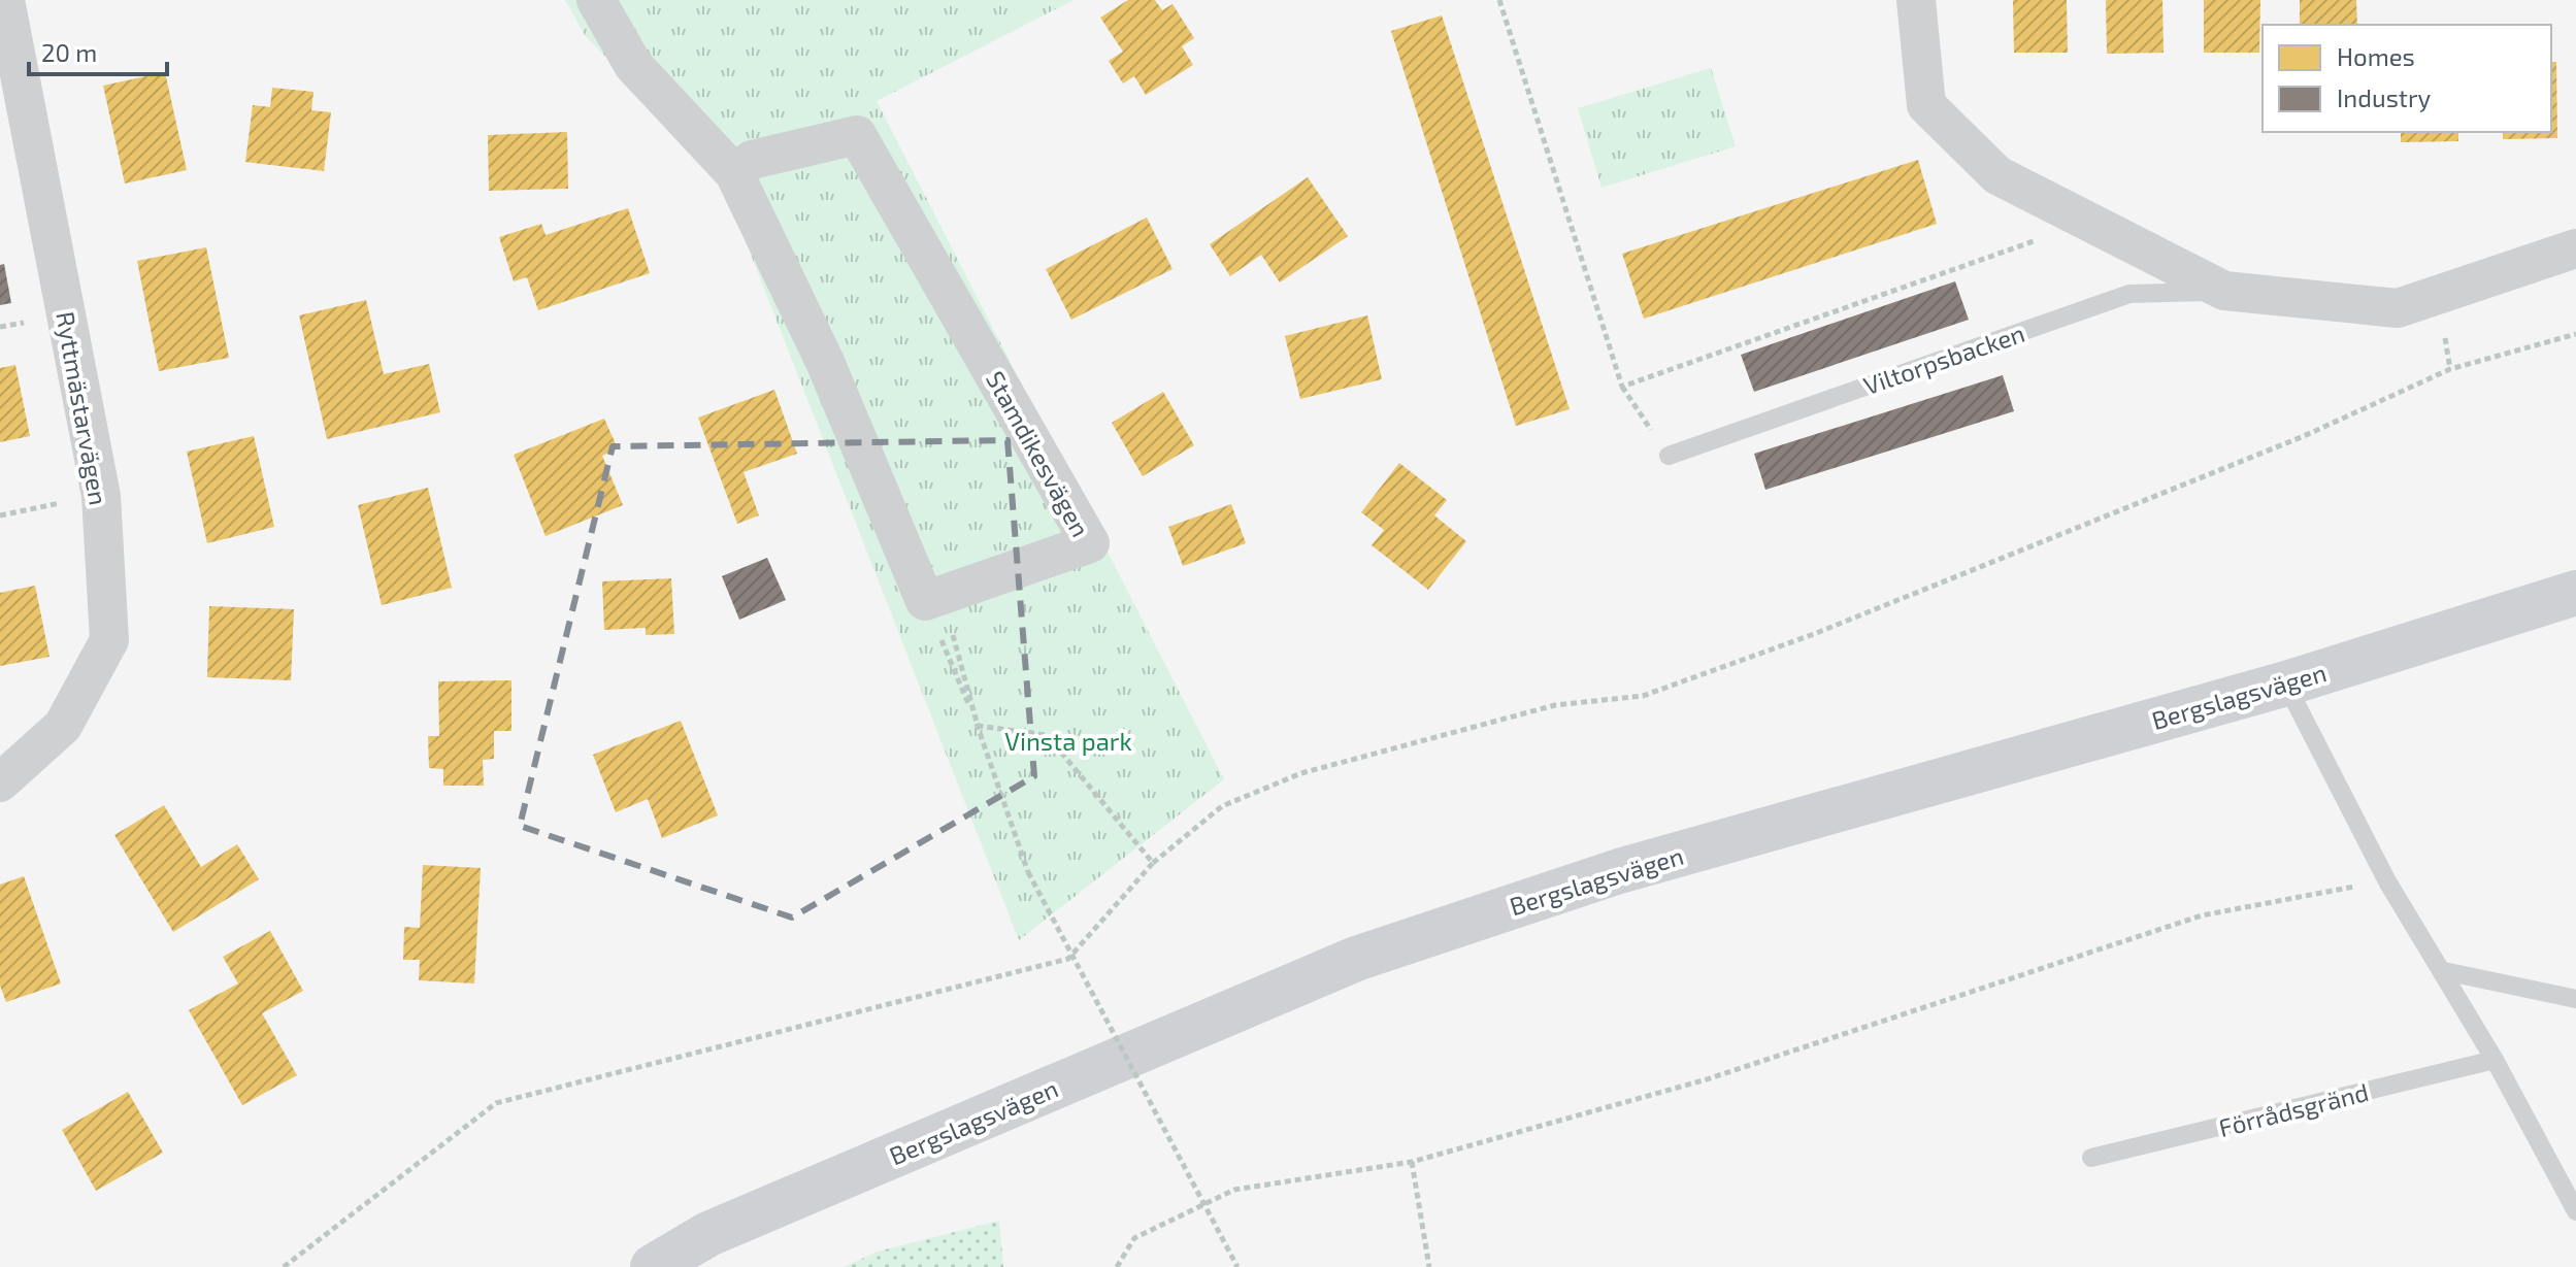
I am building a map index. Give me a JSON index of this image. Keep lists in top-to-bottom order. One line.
{"streets":{"main road":["Bergslagsvägen"],"street":["Viltorpsbacken","Ryttmästarvägen","Stamdikesvägen"],"lane":["Förrådsgränd"]},"parks":["Vinsta park"],"legend":["Homes","Industry"],"scale_bar":"20 m"}
